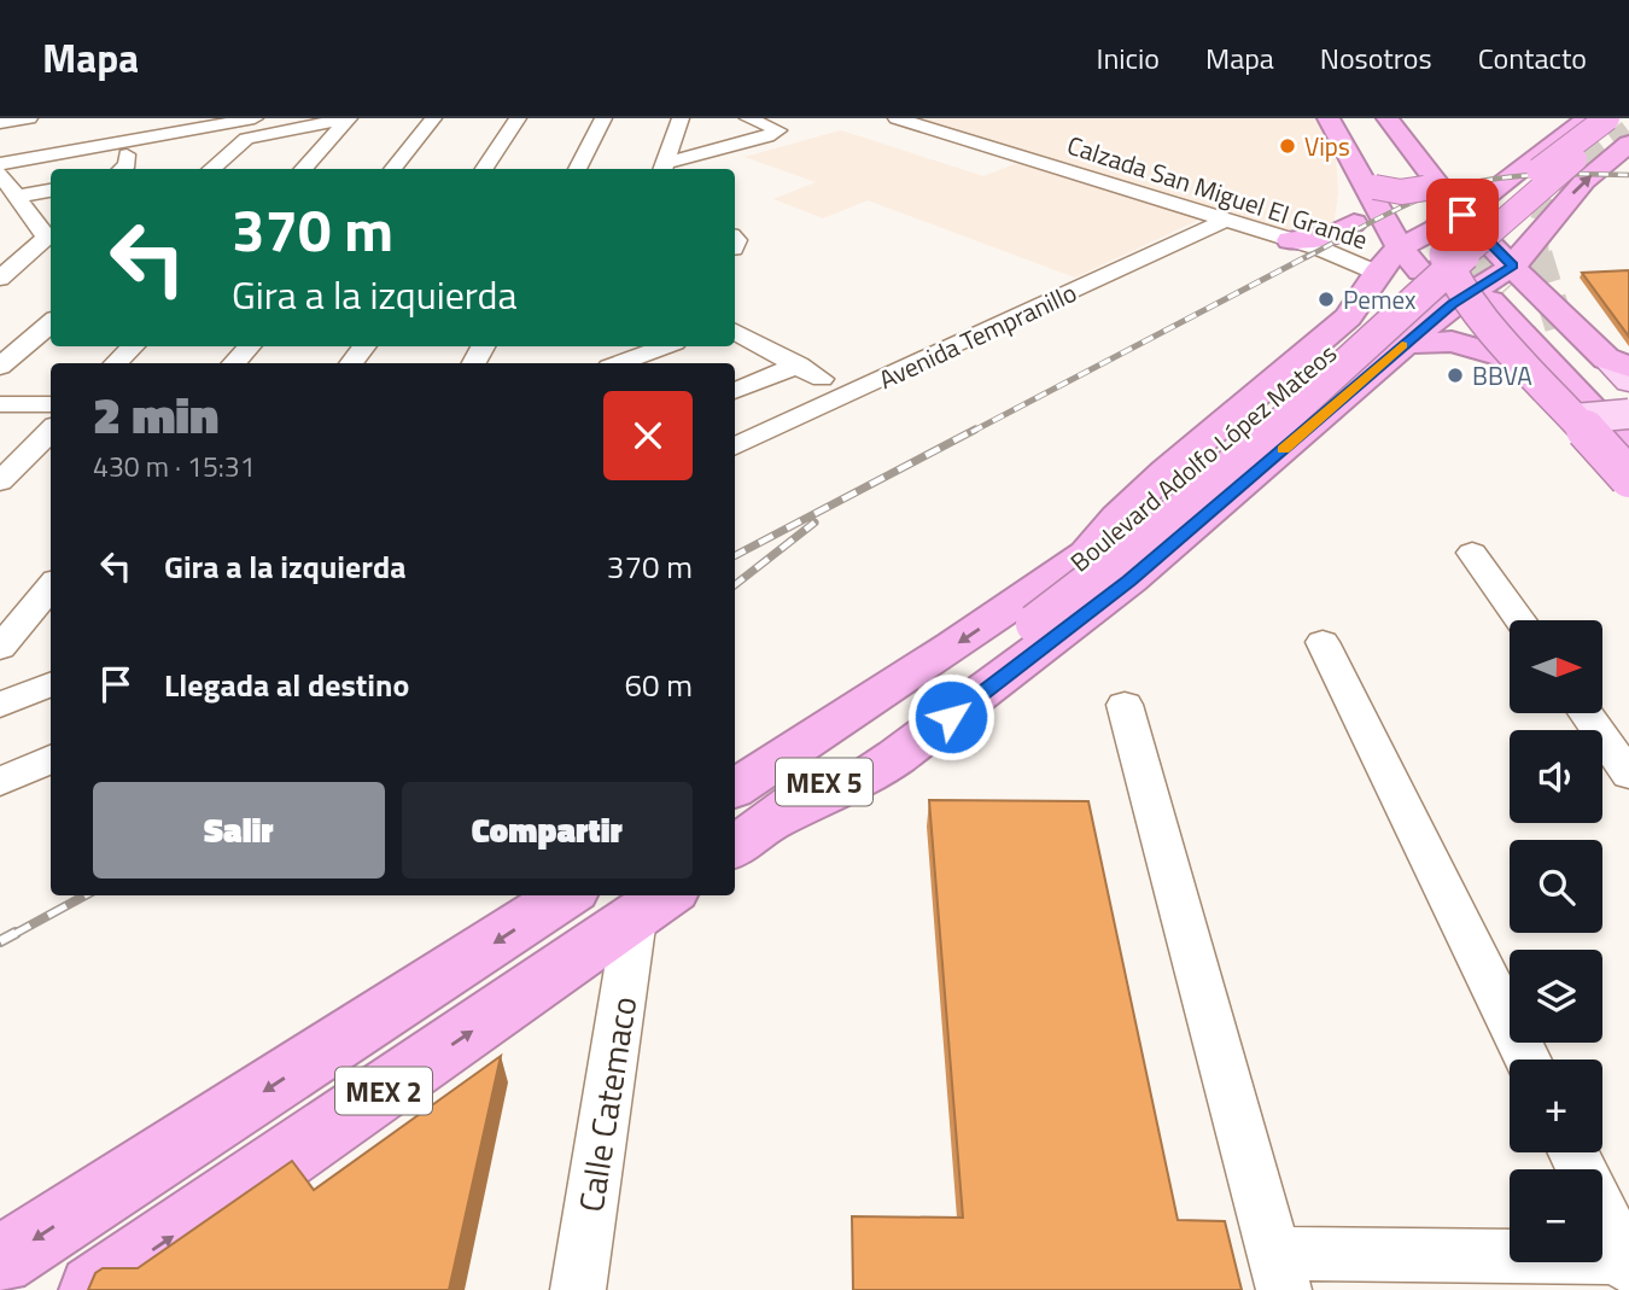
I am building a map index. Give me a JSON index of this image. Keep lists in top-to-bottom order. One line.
{"streets":{"highway":["Boulevard Adolfo López Mateos","MEX 5","MEX 2"],"street":["Calzada San Miguel El Grande","Avenida Tempranillo","Calle Catemaco"]},"crossings":[["Calzada San Miguel El Grande","Avenida Tempranillo"],["MEX 2","Calle Catemaco"]],"places":["Vips","Pemex","BBVA"],"north":"right","page":{"header":"Mapa","nav":["Inicio","Mapa","Nosotros","Contacto"],"turn":["370 m","Gira a la izquierda"],"heading":["2 min","430 m · 15:31"],"list":[{"name":"Gira a la izquierda","value":"370 m"},{"name":"Llegada al destino","value":"60 m"}],"map_buttons":["+","−"],"buttons":["Salir","Compartir"]}}
